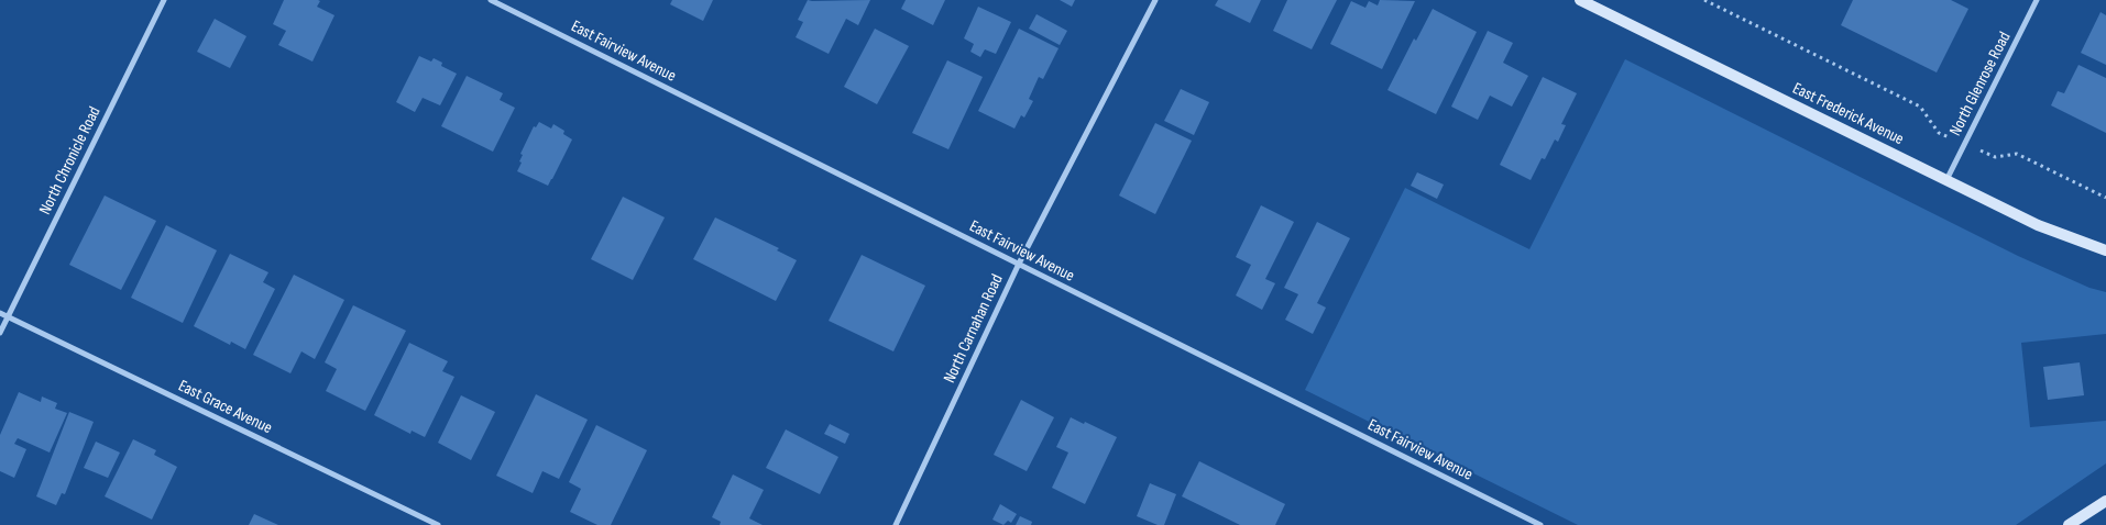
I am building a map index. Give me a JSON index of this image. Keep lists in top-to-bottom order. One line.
{"streets":{"main road":["East Frederick Avenue"],"street":["East Fairview Avenue","North Glenrose Road","North Chronicle Road","North Carnahan Road","East Grace Avenue"]},"crossings":[["East Fairview Avenue","North Carnahan Road"],["North Glenrose Road","East Frederick Avenue"],["North Chronicle Road","East Grace Avenue"]]}
